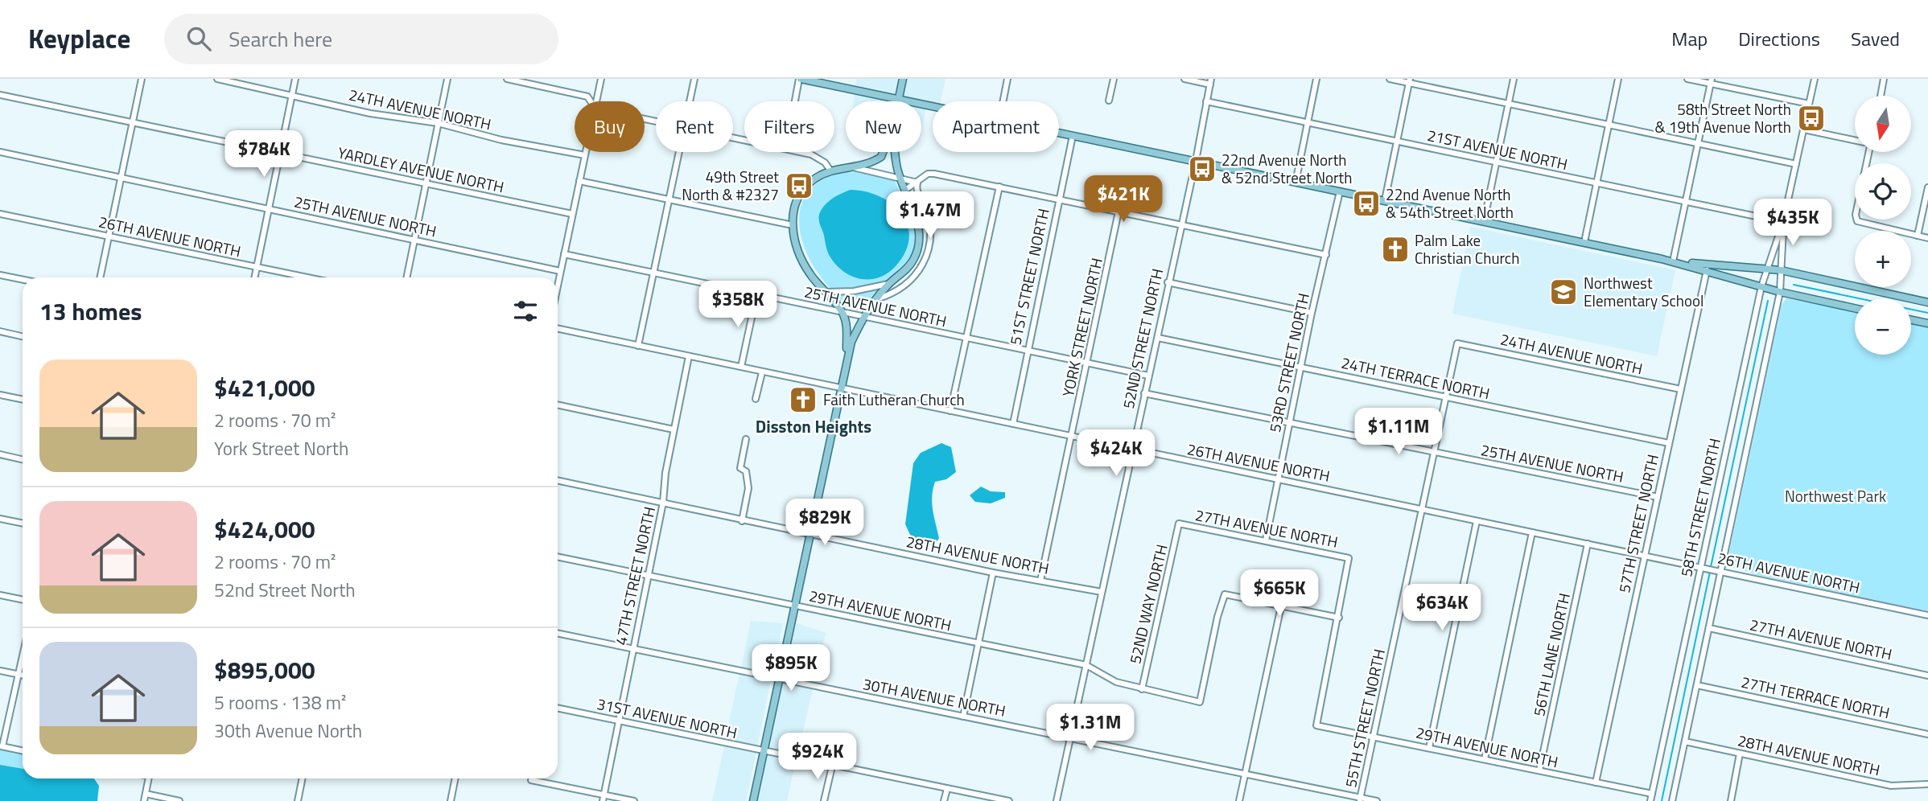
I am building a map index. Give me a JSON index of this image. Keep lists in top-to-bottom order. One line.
{"streets":{"street":["24TH AVENUE NORTH","21ST AVENUE NORTH","YARDLEY AVENUE NORTH","25TH AVENUE NORTH","26TH AVENUE NORTH","51ST STREET NORTH","YORK STREET NORTH","52ND STREET NORTH","53RD STREET NORTH","24TH TERRACE NORTH","58TH STREET NORTH","57TH STREET NORTH","27TH AVENUE NORTH","28TH AVENUE NORTH","47TH STREET NORTH","52ND WAY NORTH","29TH AVENUE NORTH","56TH LANE NORTH","30TH AVENUE NORTH","27TH TERRACE NORTH","31ST AVENUE NORTH","55TH STREET NORTH"]},"crossings":[["24TH AVENUE NORTH","57TH STREET NORTH"],["24TH AVENUE NORTH","55TH STREET NORTH"],["21ST AVENUE NORTH","52ND STREET NORTH"],["21ST AVENUE NORTH","58TH STREET NORTH"],["25TH AVENUE NORTH","51ST STREET NORTH"],["25TH AVENUE NORTH","YORK STREET NORTH"],["25TH AVENUE NORTH","52ND STREET NORTH"],["25TH AVENUE NORTH","53RD STREET NORTH"],["25TH AVENUE NORTH","57TH STREET NORTH"],["25TH AVENUE NORTH","55TH STREET NORTH"],["26TH AVENUE NORTH","51ST STREET NORTH"],["26TH AVENUE NORTH","YORK STREET NORTH"],["26TH AVENUE NORTH","52ND STREET NORTH"],["26TH AVENUE NORTH","53RD STREET NORTH"],["26TH AVENUE NORTH","58TH STREET NORTH"],["26TH AVENUE NORTH","57TH STREET NORTH"],["26TH AVENUE NORTH","47TH STREET NORTH"],["26TH AVENUE NORTH","56TH LANE NORTH"],["26TH AVENUE NORTH","55TH STREET NORTH"],["YORK STREET NORTH","28TH AVENUE NORTH"],["52ND STREET NORTH","24TH TERRACE NORTH"],["52ND STREET NORTH","28TH AVENUE NORTH"],["52ND STREET NORTH","29TH AVENUE NORTH"],["52ND STREET NORTH","30TH AVENUE NORTH"],["53RD STREET NORTH","24TH TERRACE NORTH"],["53RD STREET NORTH","27TH AVENUE NORTH"],["24TH TERRACE NORTH","57TH STREET NORTH"],["24TH TERRACE NORTH","55TH STREET NORTH"],["58TH STREET NORTH","27TH AVENUE NORTH"],["58TH STREET NORTH","28TH AVENUE NORTH"],["58TH STREET NORTH","29TH AVENUE NORTH"],["58TH STREET NORTH","27TH TERRACE NORTH"],["57TH STREET NORTH","29TH AVENUE NORTH"],["27TH AVENUE NORTH","52ND WAY NORTH"],["27TH AVENUE NORTH","29TH AVENUE NORTH"],["28TH AVENUE NORTH","47TH STREET NORTH"],["47TH STREET NORTH","29TH AVENUE NORTH"],["47TH STREET NORTH","30TH AVENUE NORTH"],["47TH STREET NORTH","31ST AVENUE NORTH"],["52ND WAY NORTH","29TH AVENUE NORTH"],["29TH AVENUE NORTH","56TH LANE NORTH"],["29TH AVENUE NORTH","55TH STREET NORTH"],["30TH AVENUE NORTH","55TH STREET NORTH"]],"districts":["Disston Heights"],"parks":["Northwest Park"],"places":{"bus stop":["58th Street North & 19th Avenue North","22nd Avenue North & 52nd Street North","49th Street North & #2327","22nd Avenue North & 54th Street North"],"church":["Palm Lake Christian Church","Faith Lutheran Church"],"school or university":["Northwest Elementary School"]},"north":"bottom","page":{"header":"Keyplace","search":"Search here","nav":["Map","Directions","Saved"],"map_buttons":["+","−"],"chip":["Buy","Rent","Filters","New","Apartment"],"price":["$784K","$421K","$1.47M","$435K","$358K","$1.11M","$424K","$829K","$665K","$634K","$895K","$1.31M","$924K"],"heading":"13 homes","list":[{"name":"$421,000","note":"2 rooms · 70 m² · York Street North"},{"name":"$424,000","note":"2 rooms · 70 m² · 52nd Street North"},{"name":"$895,000","note":"5 rooms · 138 m² · 30th Avenue North"}]}}
